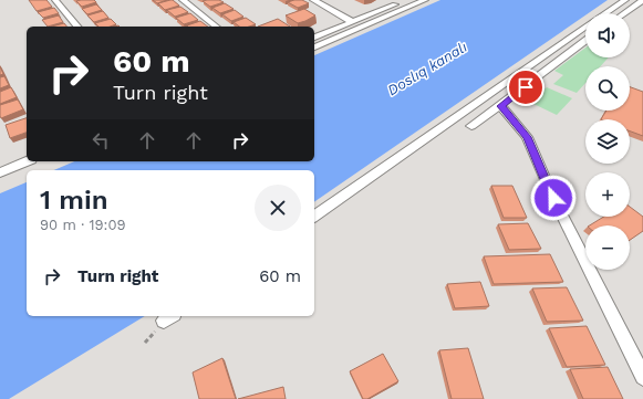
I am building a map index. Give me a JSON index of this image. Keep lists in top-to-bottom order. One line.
{"water":["Doslıq kanalı"],"page":{"map_buttons":["+","−"],"turn":["60 m","Turn right"],"heading":["1 min","90 m · 19:09"],"list":[{"name":"Turn right","value":"60 m"}]}}
